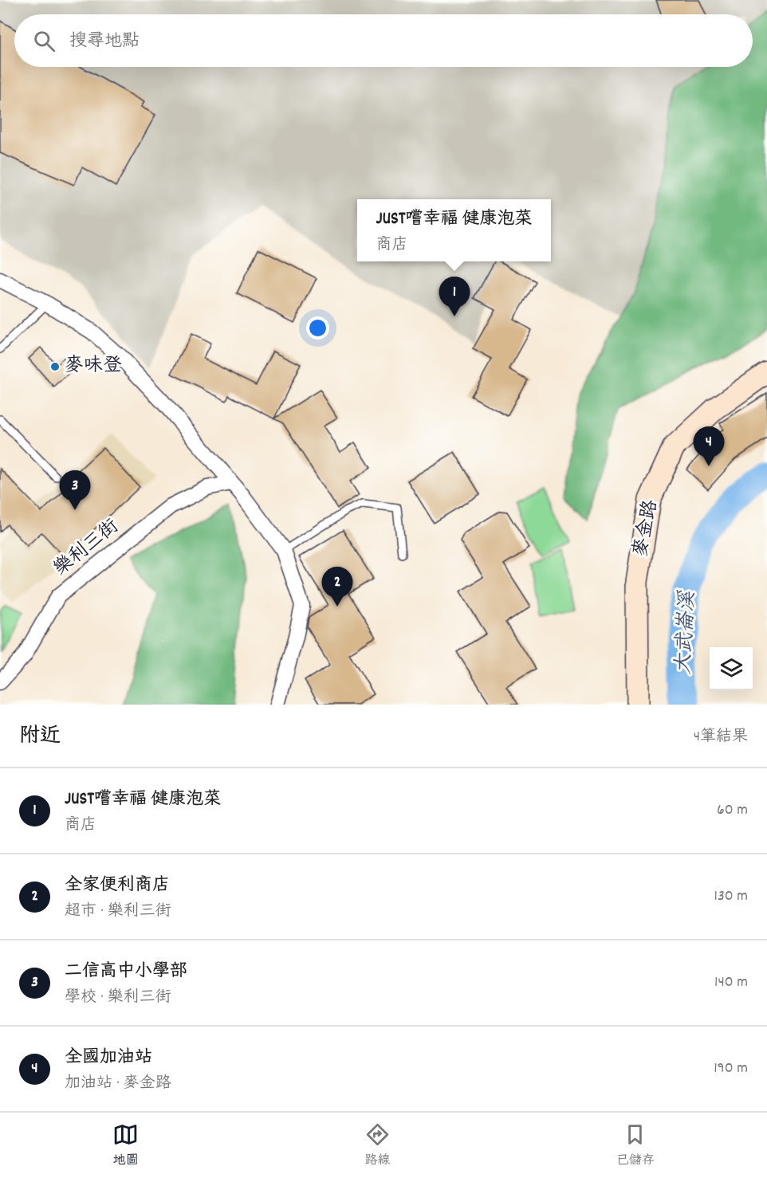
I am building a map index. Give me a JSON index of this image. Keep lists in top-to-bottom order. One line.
{"streets":{"street":["麥金路","樂利三街"]},"water":["大武崙溪"],"places":["麥味登"],"page":{"search":"搜尋地點","popup":["JUST嚐幸福 健康泡菜","商店"],"pins":["1","4","3","2"],"heading":["附近","4筆結果"],"list":[{"mark":"1","name":"JUST嚐幸福 健康泡菜","note":"商店","value":"60 m"},{"mark":"2","name":"全家便利商店","note":"超市 · 樂利三街","value":"130 m"},{"mark":"3","name":"二信高中小學部","note":"學校 · 樂利三街","value":"140 m"},{"mark":"4","name":"全國加油站","note":"加油站 · 麥金路","value":"190 m"}],"nav":["地圖","路線","已儲存"]}}
